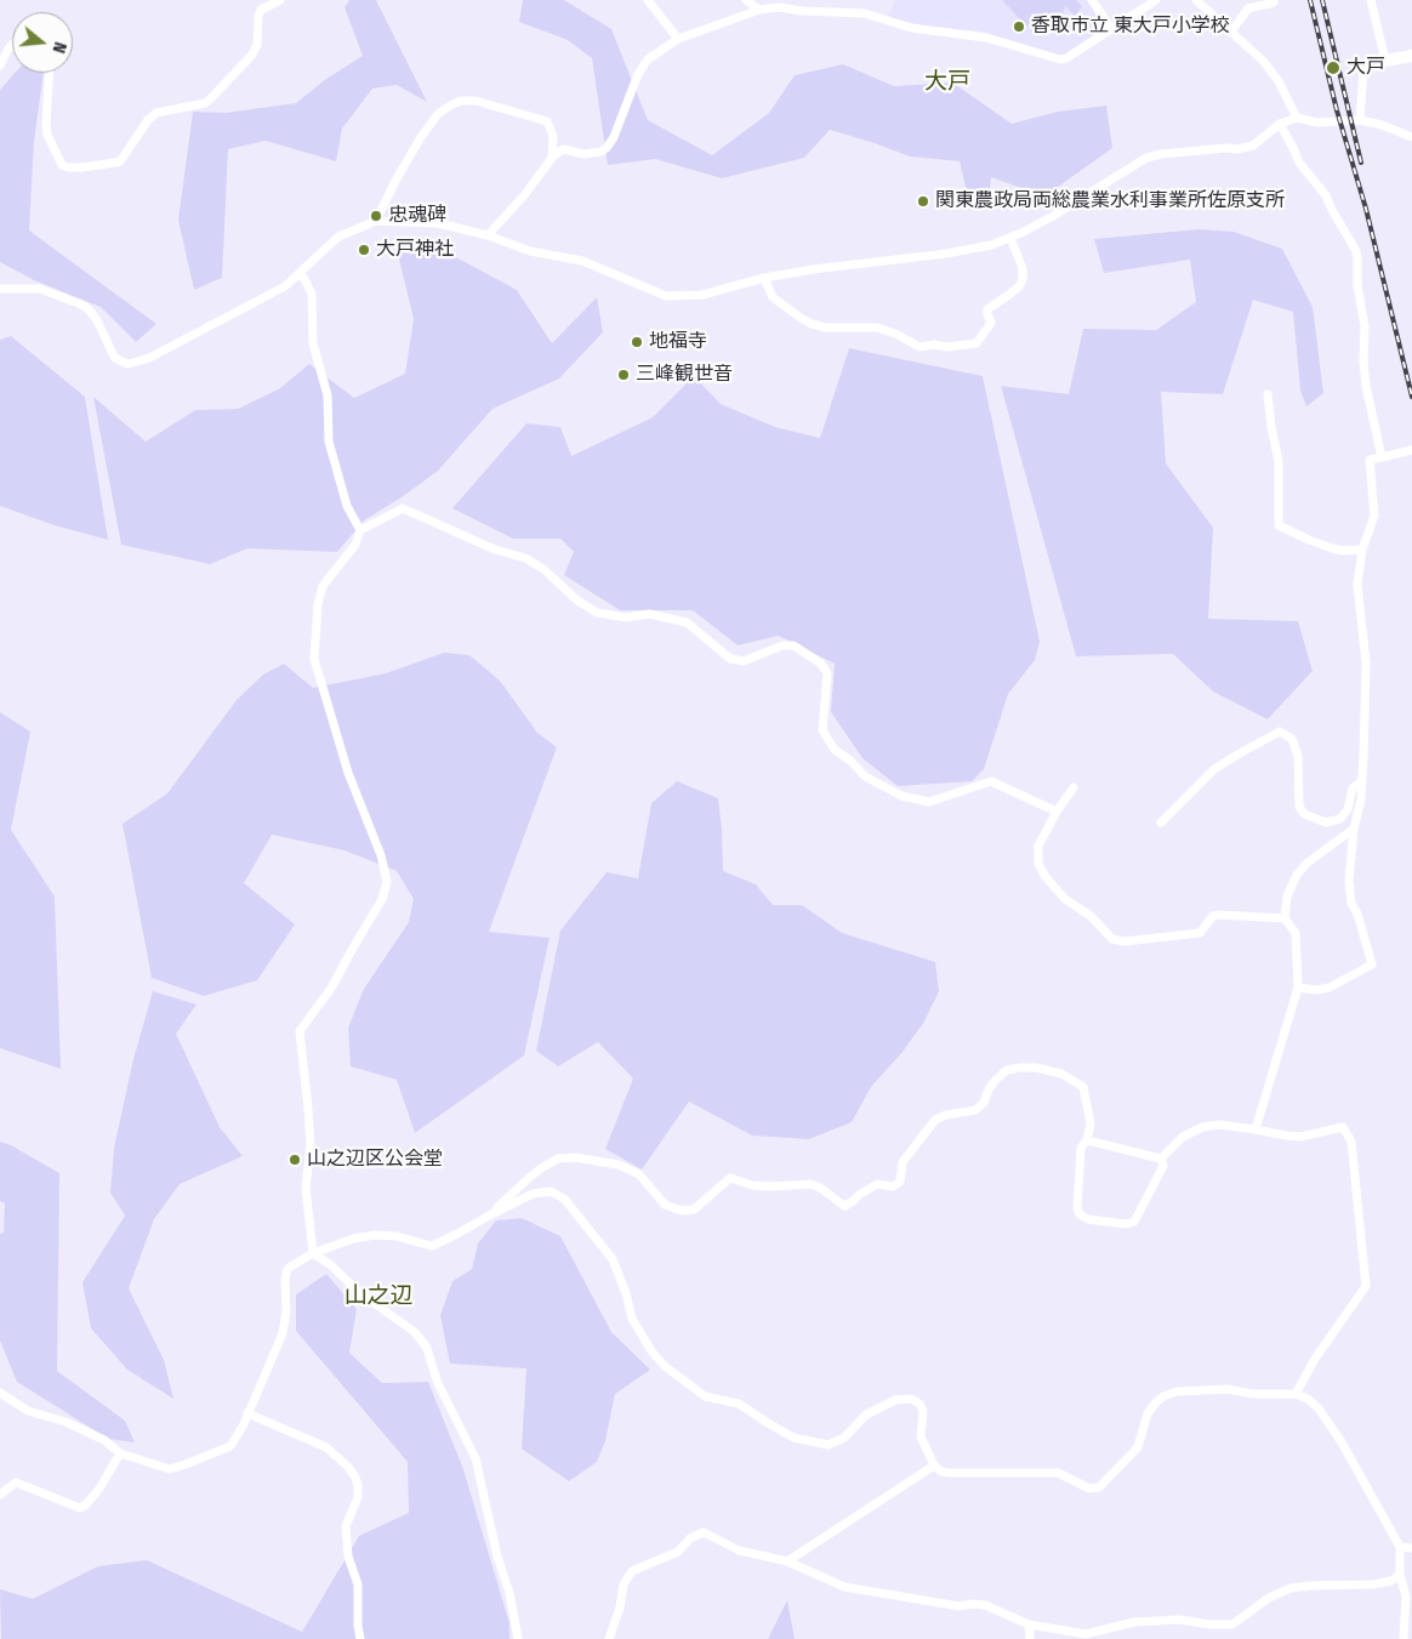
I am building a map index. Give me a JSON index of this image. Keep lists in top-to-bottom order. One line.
{"districts":["大戸","山之辺"],"places":["香取市立 東大戸小学校","大戸","関東農政局両総農業水利事業所佐原支所","忠魂碑","大戸神社","地福寺","三峰観世音","山之辺区公会堂"],"north":"right"}
